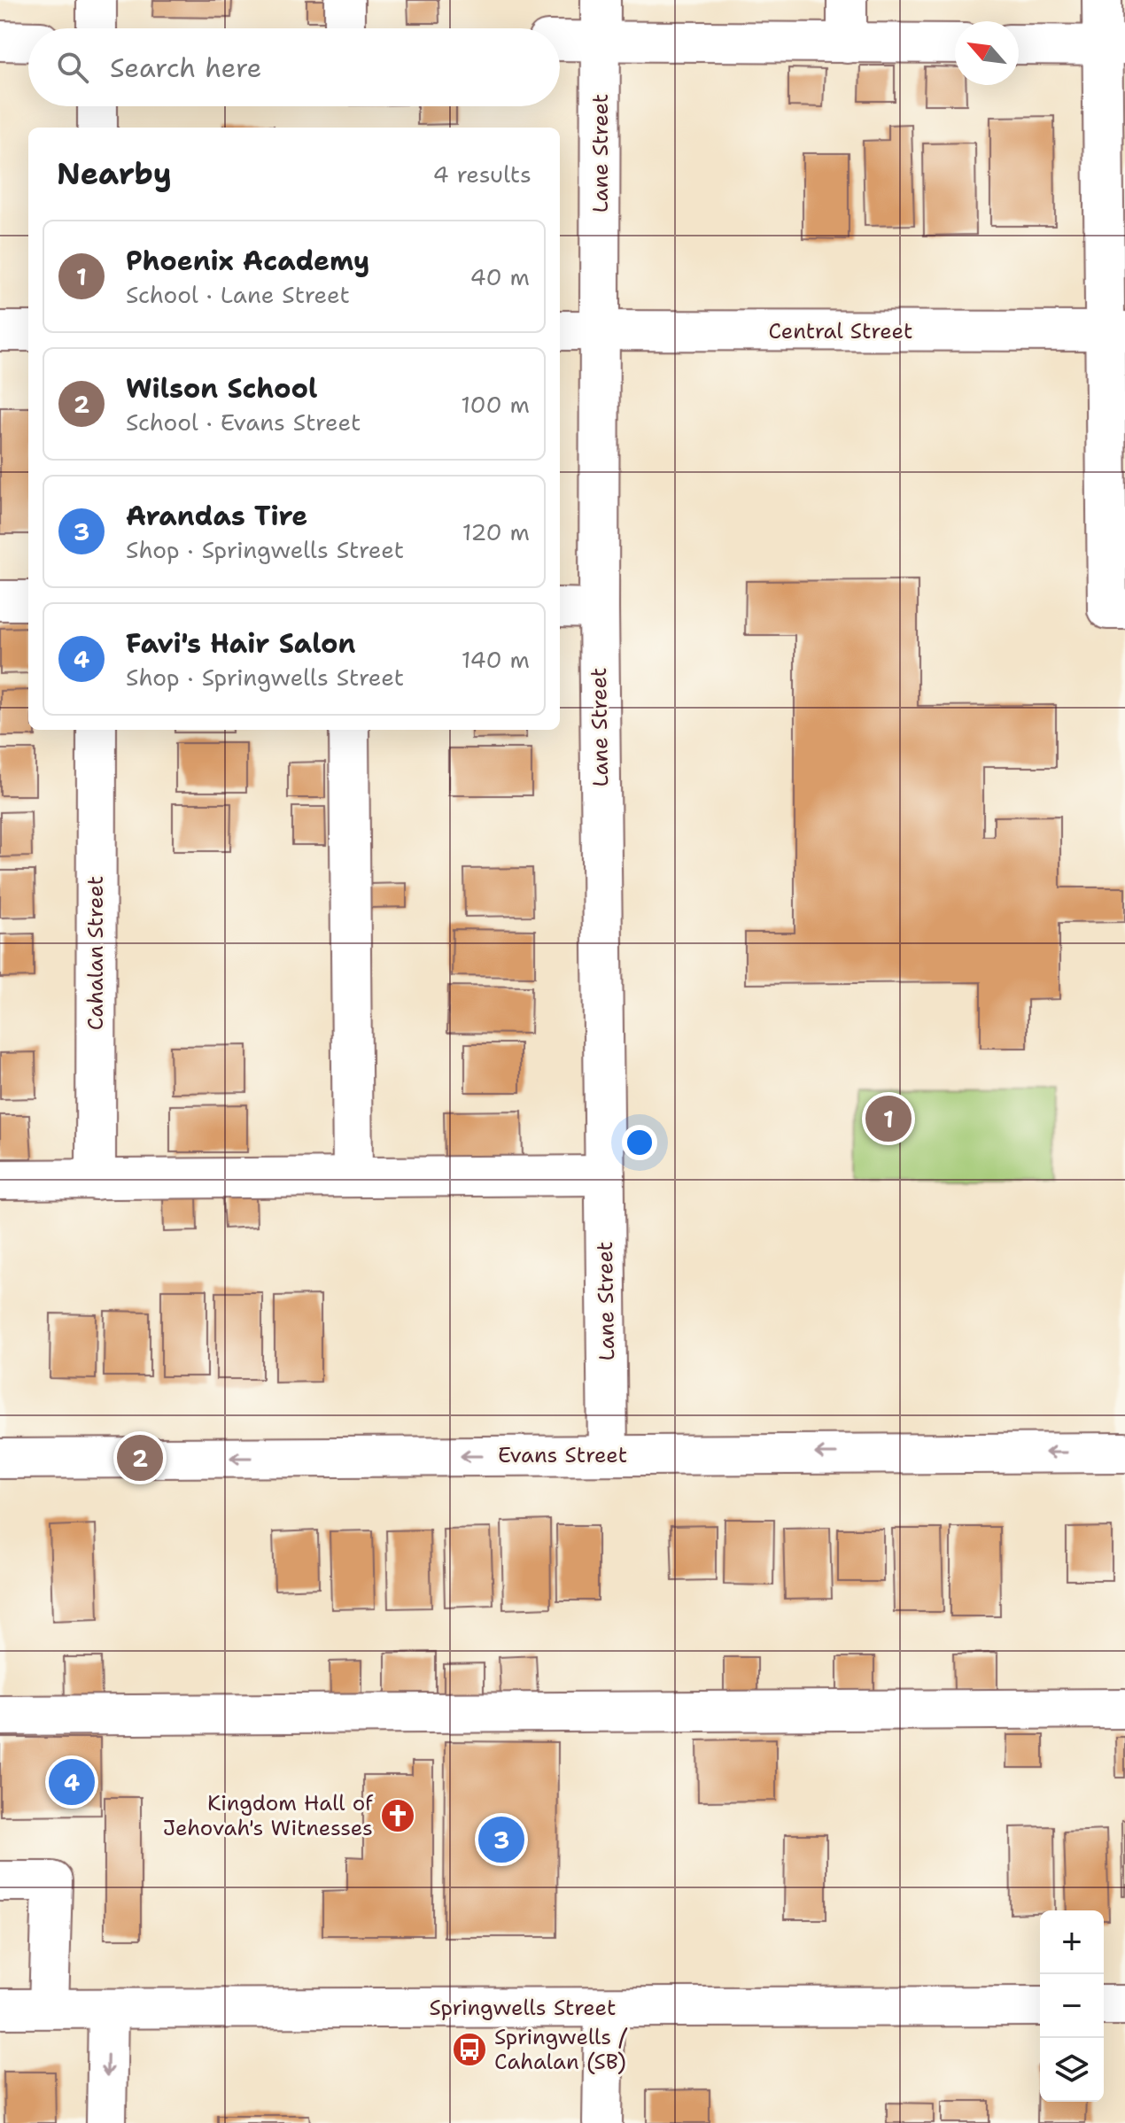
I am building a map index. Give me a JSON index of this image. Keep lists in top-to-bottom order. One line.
{"streets":{"street":["Lane Street","Central Street","Cahalan Street","Evans Street","Springwells Street"]},"crossings":[["Lane Street","Central Street"],["Lane Street","Evans Street"]],"places":{"church":["Kingdom Hall of Jehovah's Witnesses"],"bus stop":["Springwells / Cahalan (SB)"]},"north":"top left","page":{"search":"Search here","heading":["Nearby","4 results"],"list":[{"mark":"1","name":"Phoenix Academy","note":"School · Lane Street","value":"40 m"},{"mark":"2","name":"Wilson School","note":"School · Evans Street","value":"100 m"},{"mark":"3","name":"Arandas Tire","note":"Shop · Springwells Street","value":"120 m"},{"mark":"4","name":"Favi's Hair Salon","note":"Shop · Springwells Street","value":"140 m"}],"pins":["1","2","4","3"],"map_buttons":["+","−"]}}
